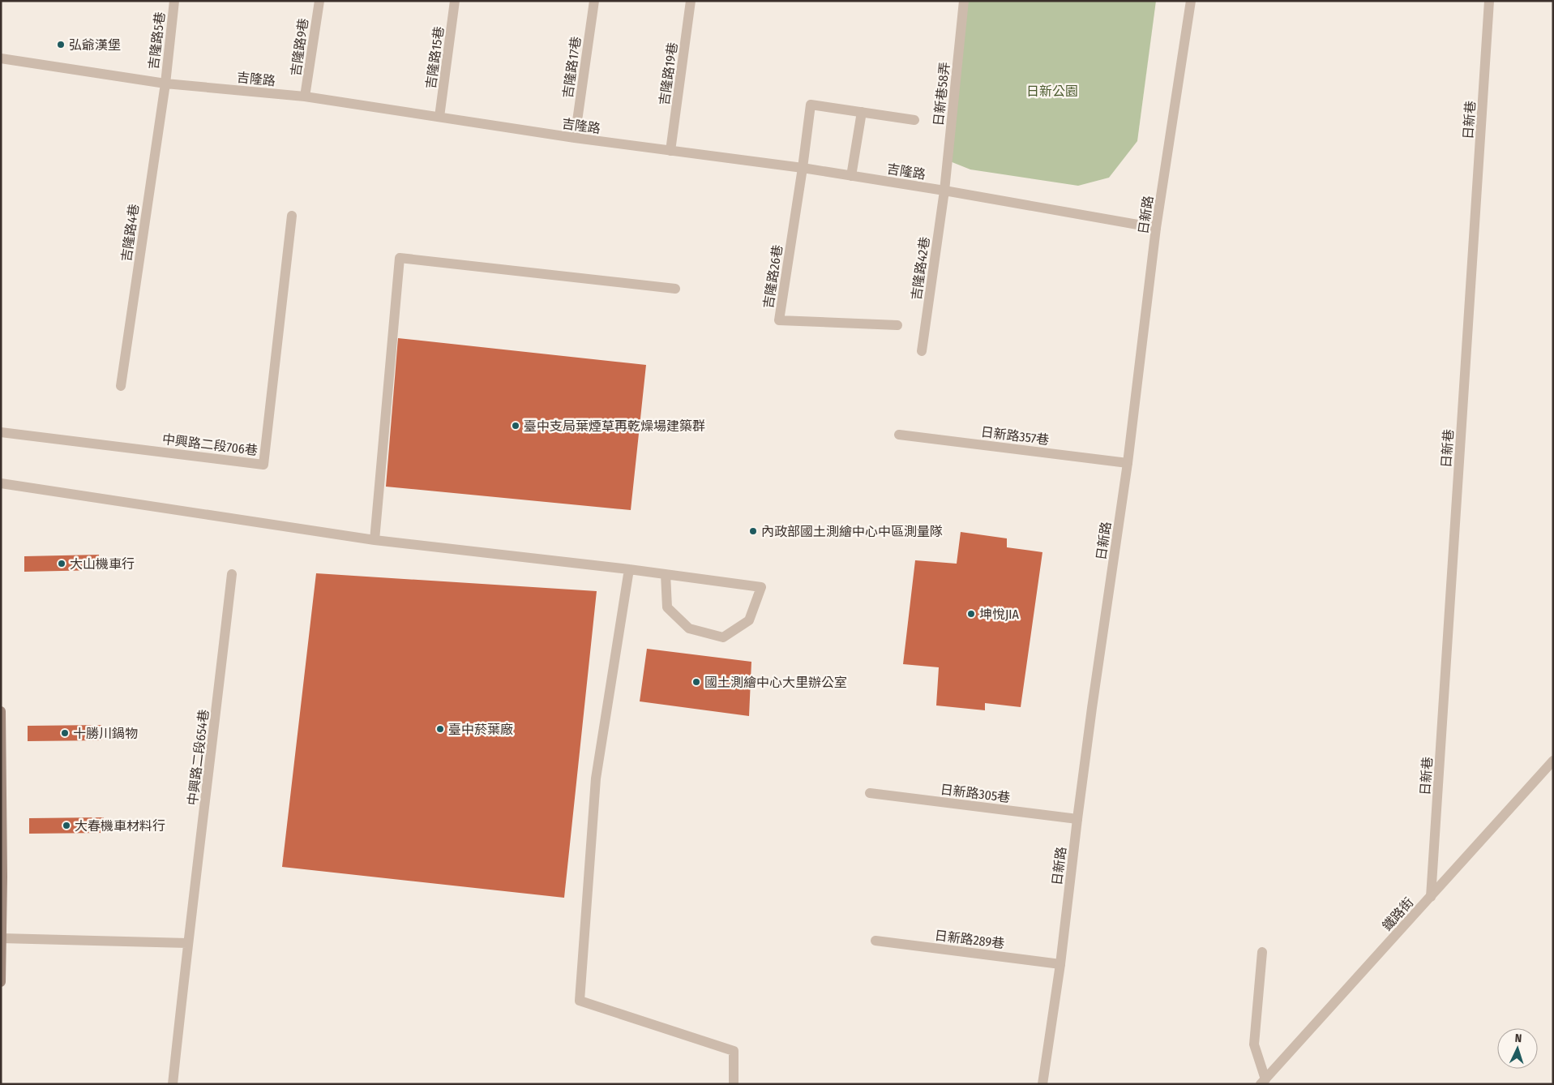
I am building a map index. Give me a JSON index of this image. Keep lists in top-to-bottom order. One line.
{"streets":{"street":["吉隆路5巷","吉隆路9巷","吉隆路15巷","吉隆路17巷","吉隆路19巷","吉隆路","日新巷58弄","日新巷","日新路","吉隆路4巷","吉隆路42巷","吉隆路26巷","日新路357巷","中興路二段706巷","中興路二段654巷","日新路305巷","鐵路街","日新路289巷"]},"crossings":[["吉隆路5巷","吉隆路"],["吉隆路5巷","吉隆路4巷"],["吉隆路9巷","吉隆路"],["吉隆路15巷","吉隆路"],["吉隆路17巷","吉隆路"],["吉隆路19巷","吉隆路"],["吉隆路","日新巷58弄"],["吉隆路","日新路"],["吉隆路","吉隆路4巷"],["吉隆路","吉隆路42巷"],["吉隆路","吉隆路26巷"],["日新巷58弄","吉隆路42巷"],["日新巷","鐵路街"],["日新路","日新路357巷"],["日新路","日新路305巷"],["日新路","日新路289巷"]],"parks":["日新公園"],"places":["弘爺漢堡","臺中支局葉煙草再乾燥場建築群","內政部國土測繪中心中區測量隊","大山機車行","坤悅JIA","國土測繪中心大里辦公室","臺中菸葉廠","十勝川鍋物","大春機車材料行"],"north":"top"}
